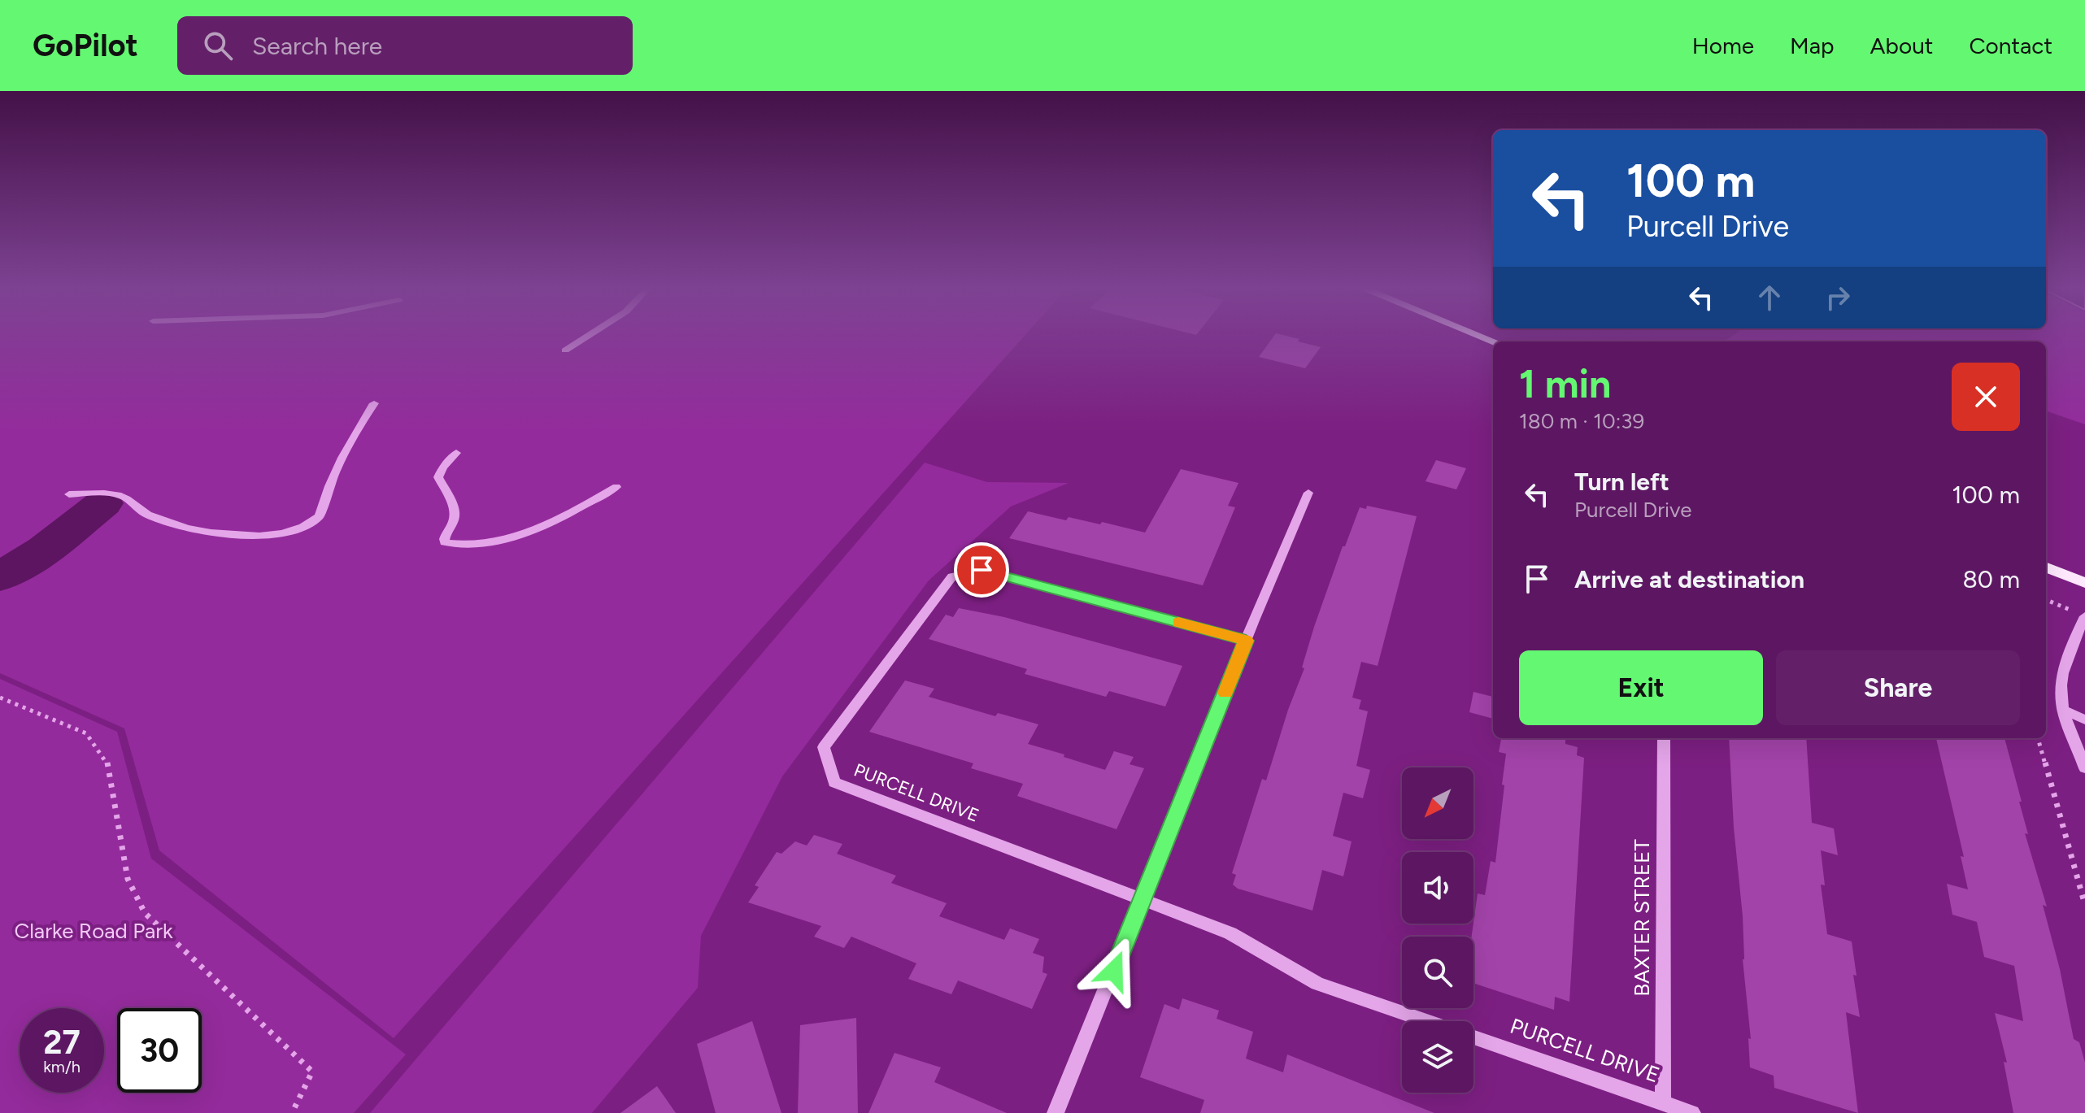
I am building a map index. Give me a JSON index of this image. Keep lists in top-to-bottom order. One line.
{"streets":{"street":["PURCELL DRIVE","BAXTER STREET"]},"crossings":[["PURCELL DRIVE","BAXTER STREET"]],"parks":["Clarke Road Park"],"north":"bottom left","page":{"header":"GoPilot","search":"Search here","nav":["Home","Map","About","Contact"],"turn":["100 m","Purcell Drive"],"heading":["1 min","180 m · 10:39"],"list":[{"name":"Turn left","note":"Purcell Drive","value":"100 m"},{"name":"Arrive at destination","value":"80 m"}],"buttons":["Exit","Share"],"speed":"27 km/h","limit":"30"}}
